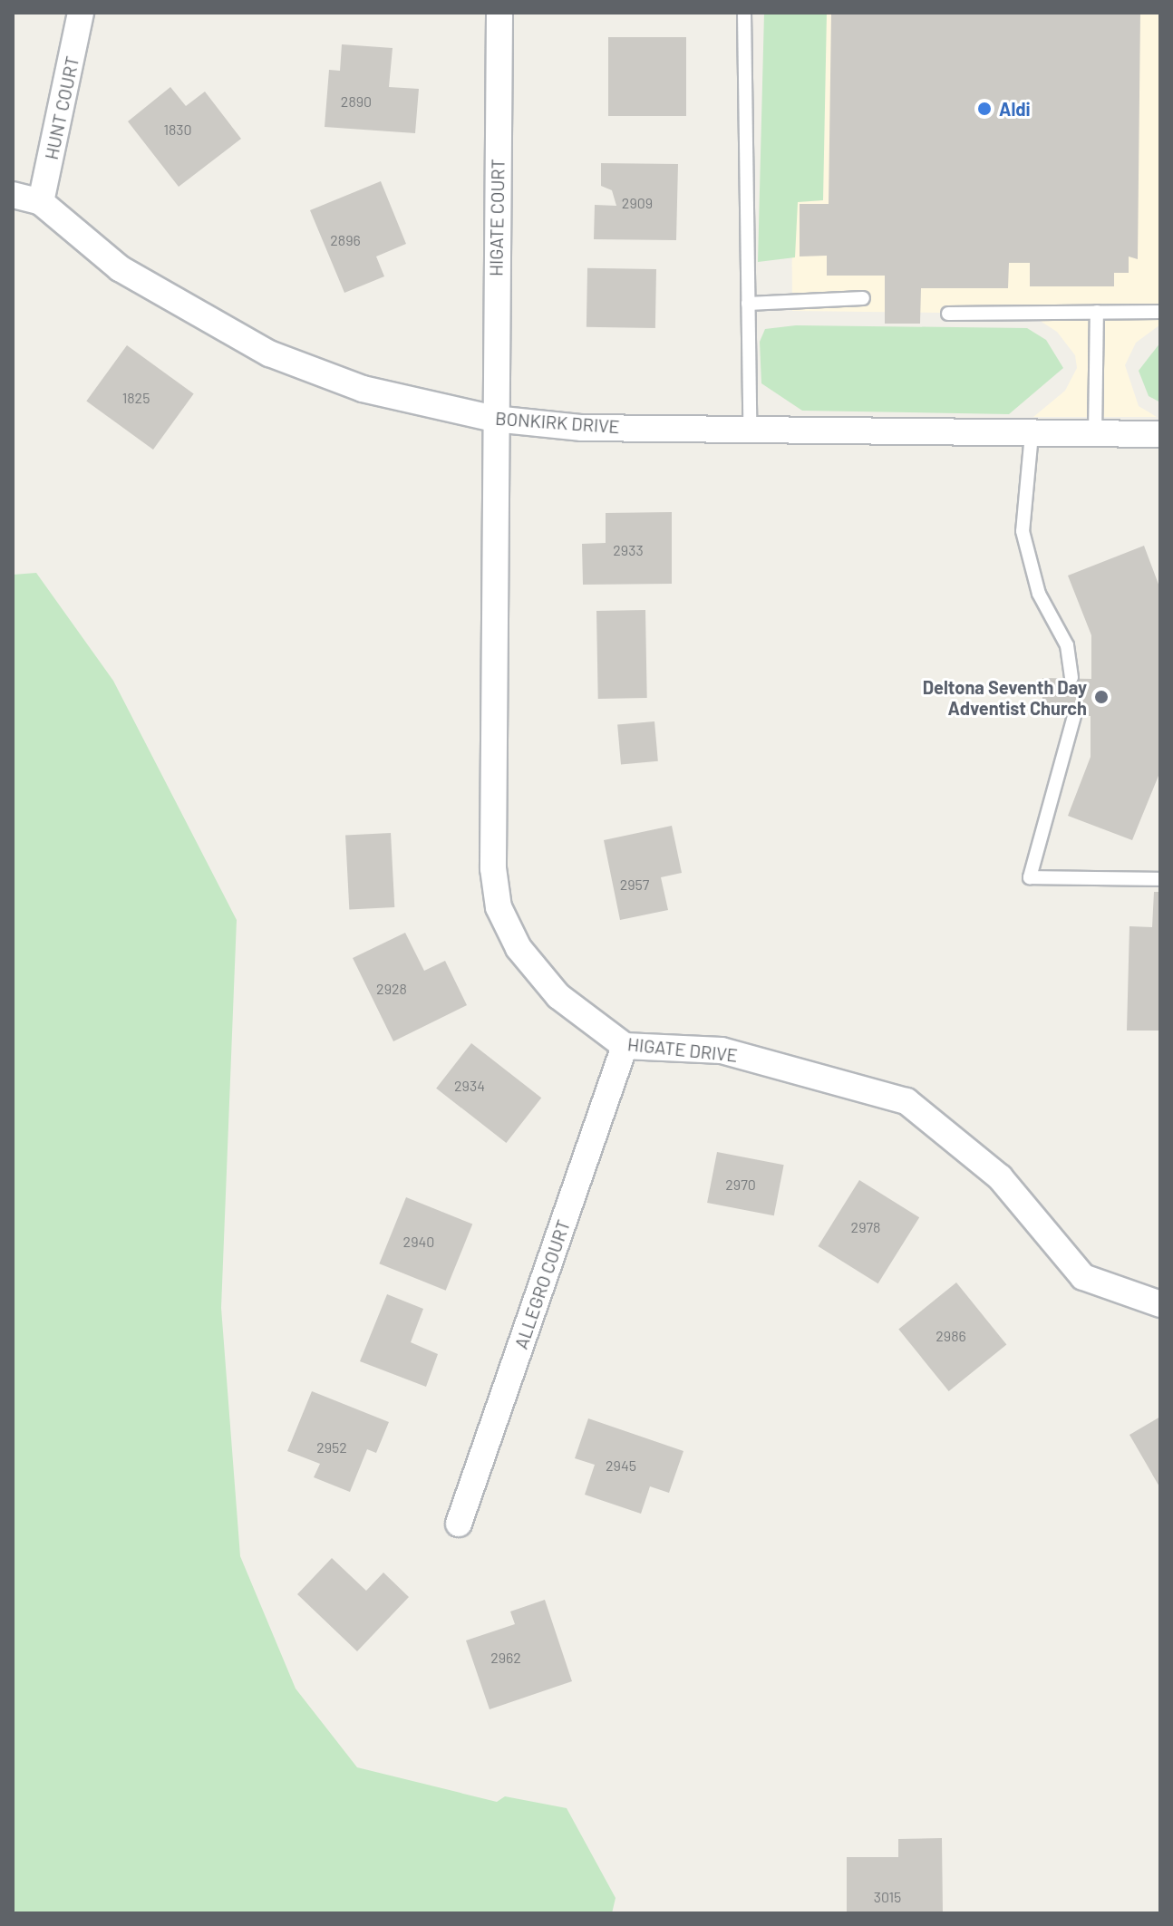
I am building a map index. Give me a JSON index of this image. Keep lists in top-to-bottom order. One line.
{"streets":{"street":["HUNT COURT","HIGATE COURT","BONKIRK DRIVE","HIGATE DRIVE","ALLEGRO COURT"]},"crossings":[["HUNT COURT","BONKIRK DRIVE"],["HIGATE COURT","BONKIRK DRIVE"],["HIGATE COURT","HIGATE DRIVE"],["BONKIRK DRIVE","HIGATE DRIVE"],["HIGATE DRIVE","ALLEGRO COURT"]],"places":["Aldi","Deltona Seventh Day Adventist Church"],"house_numbers":["2890","1830","2909","2896","1825","2933","2957","2928","2934","2970","2978","2940","2986","2952","2945","2962","3015"]}
